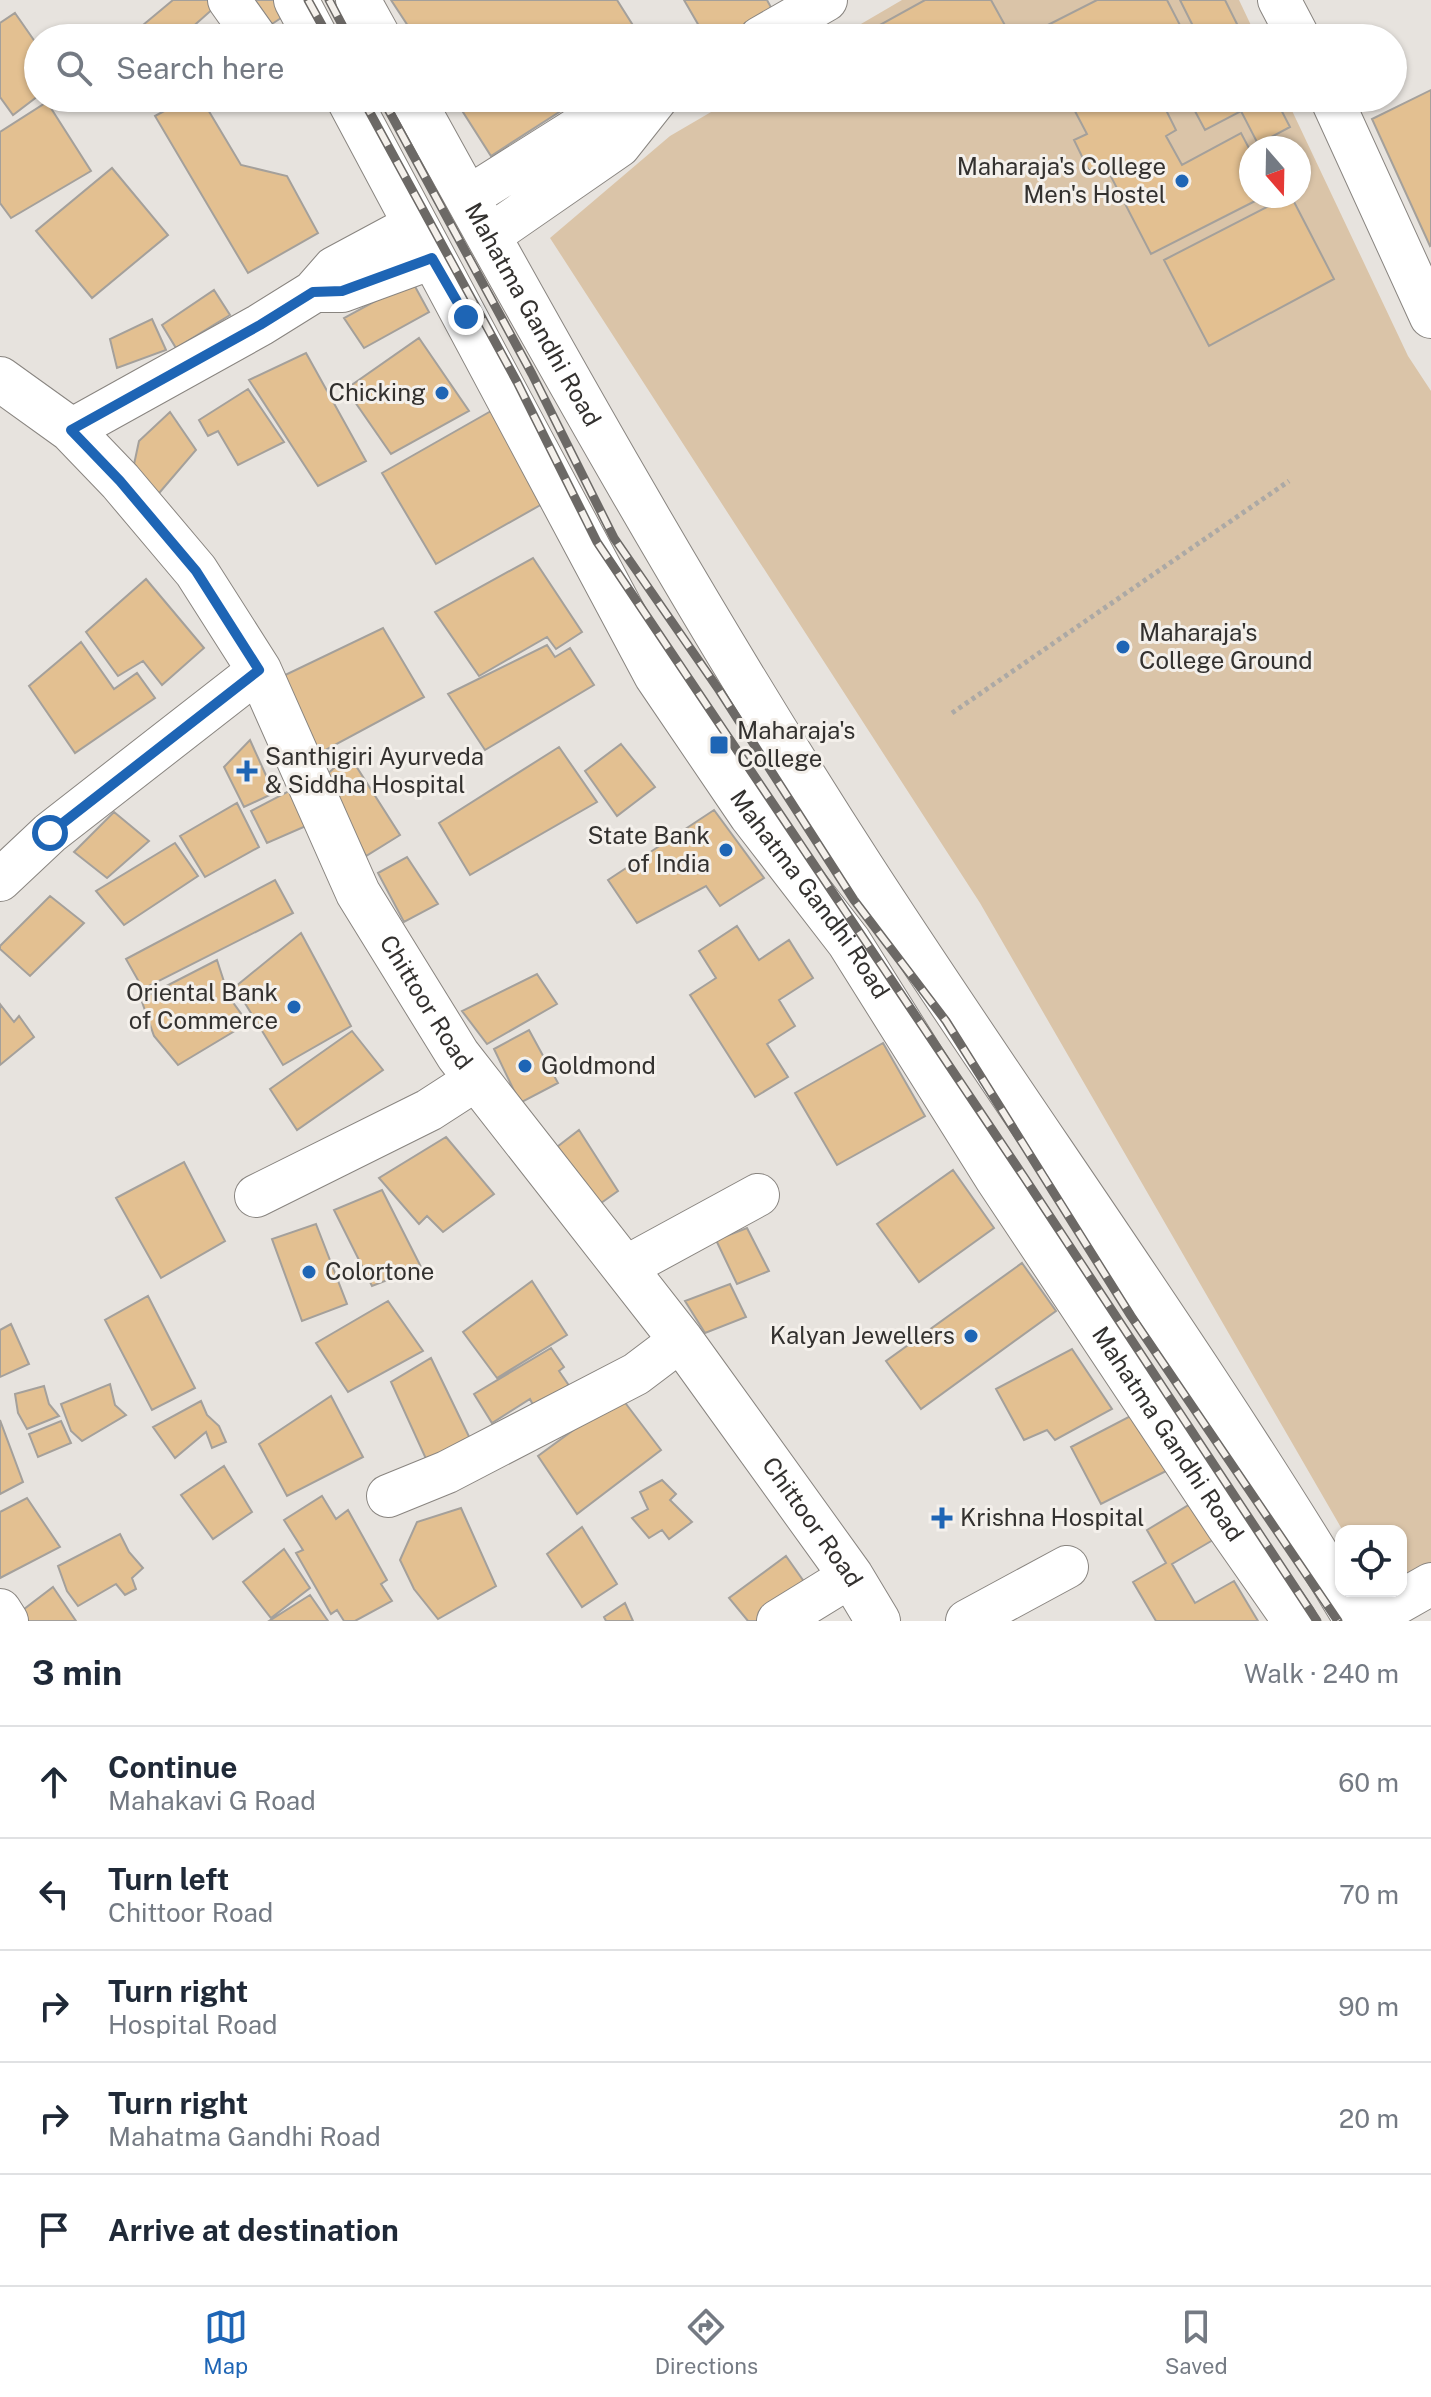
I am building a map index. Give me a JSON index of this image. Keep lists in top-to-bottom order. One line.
{"streets":{"main road":["Mahatma Gandhi Road","Chittoor Road"]},"places":{"other":["Maharaja's College Men's Hostel","Chicking","Maharaja's College Ground","State Bank of India","Oriental Bank of Commerce","Goldmond","Colortone","Kalyan Jewellers"],"transit":["Maharaja's College"],"health":["Santhigiri Ayurveda & Siddha Hospital","Krishna Hospital"]},"north":"bottom","page":{"search":"Search here","heading":["3 min","Walk · 240 m"],"list":[["Continue","Mahakavi G Road","60 m"],["Turn left","Chittoor Road","70 m"],["Turn right","Hospital Road","90 m"],["Turn right","Mahatma Gandhi Road","20 m"],"Arrive at destination"],"nav":["Map","Directions","Saved"]}}
